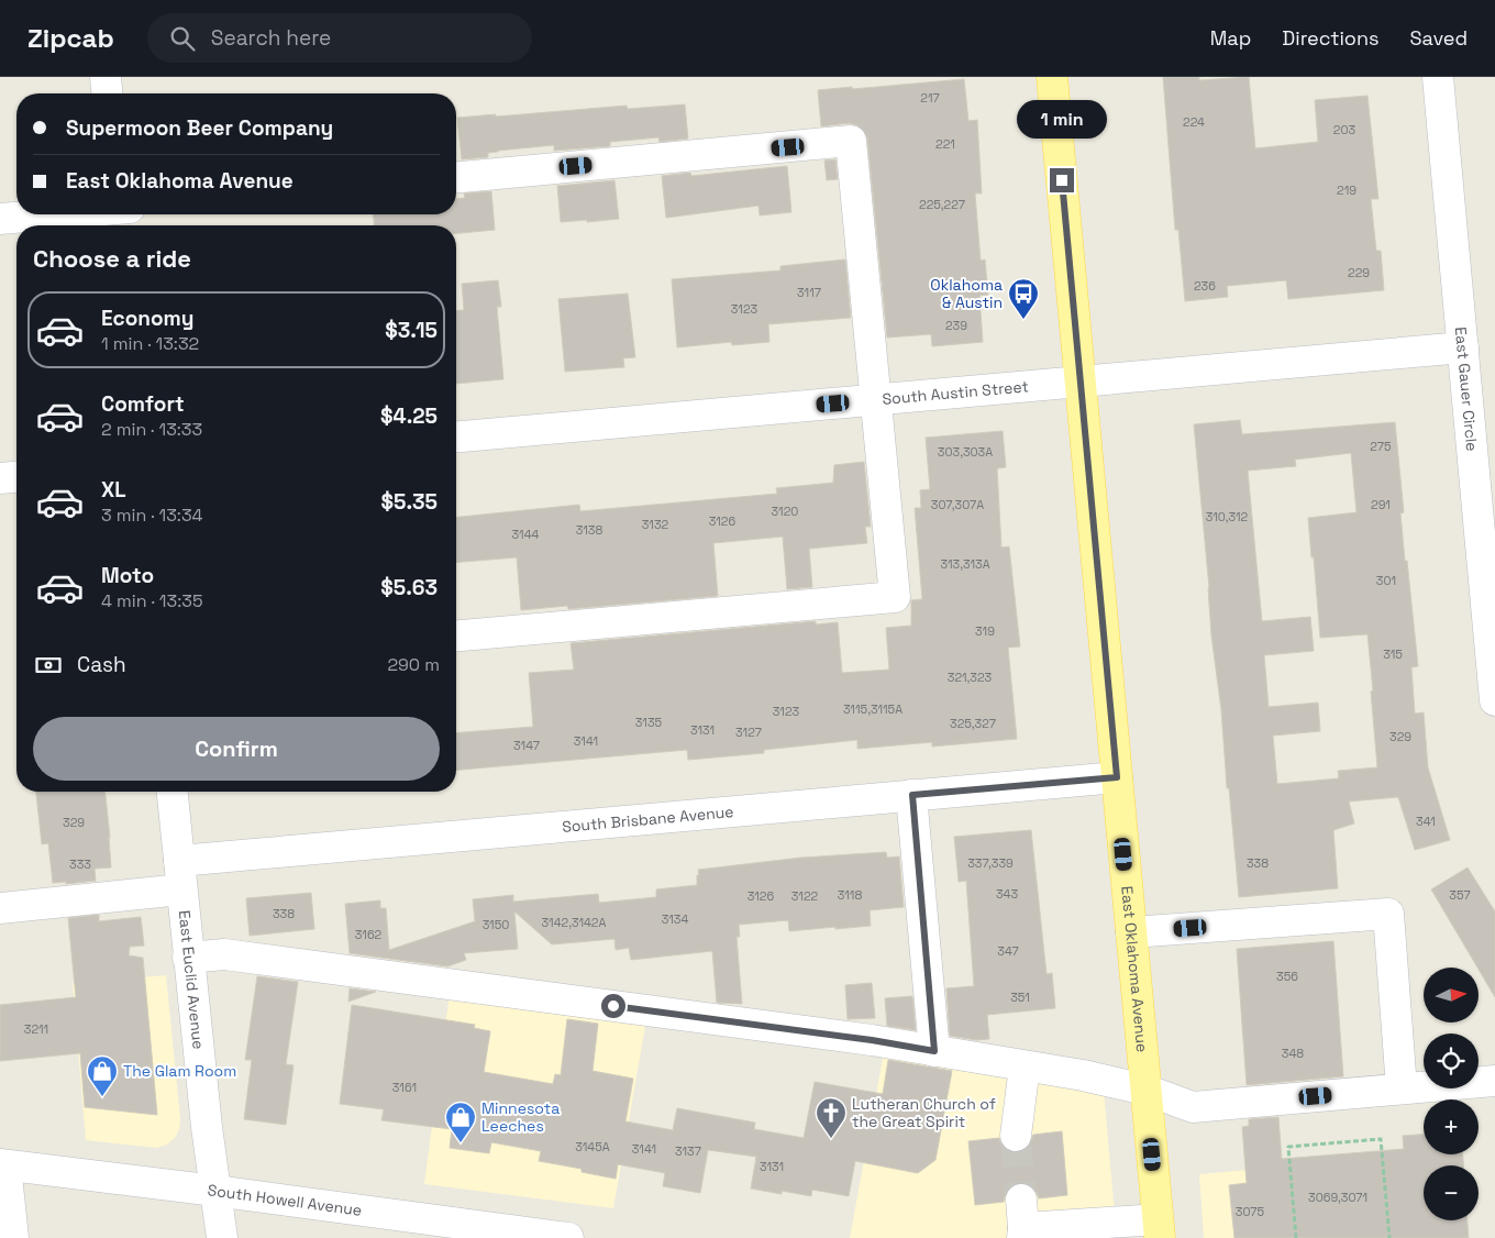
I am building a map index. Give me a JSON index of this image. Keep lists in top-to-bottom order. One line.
{"streets":{"main road":["East Oklahoma Avenue"],"street":["East Gauer Circle","South Austin Street","South Brisbane Avenue","East Euclid Avenue","South Howell Avenue"]},"crossings":[["East Gauer Circle","South Austin Street"],["South Austin Street","East Oklahoma Avenue"],["South Brisbane Avenue","East Oklahoma Avenue"],["South Brisbane Avenue","East Euclid Avenue"],["East Euclid Avenue","South Howell Avenue"]],"places":{"bus stop":["Oklahoma & Austin"],"shop":["The Glam Room","Minnesota Leeches"],"church":["Lutheran Church of the Great Spirit"]},"house_numbers":["217","224","203","221","219","225,227","229","236","3117","3123","239","275","303,303A","307,307A","291","3120","310,312","3126","3132","3138","3144","313,313A","301","319","315","321,323","3115,3115A","3123","3135","325,327","3131","3127","329","3141","3147","341","329","337,339","338","333","343","3118","357","3126","3122","338","3134","3142,3142A","3150","3162","347","356","351","3211","348","3161","3145A","3141","3137","3131","3069,3071","3075"],"north":"right","page":{"header":"Zipcab","search":"Search here","nav":["Map","Directions","Saved"],"banner":["Supermoon Beer Company","East Oklahoma Avenue"],"bubble":"1 min","heading":"Choose a ride","list":[{"name":"Economy","note":"1 min · 13:32","value":"$3.15"},{"name":"Comfort","note":"2 min · 13:33","value":"$4.25"},{"name":"XL","note":"3 min · 13:34","value":"$5.35"},{"name":"Moto","note":"4 min · 13:35","value":"$5.63"}],"pay":["Cash","290 m"],"buttons":"Confirm","map_buttons":["+","−"]}}
